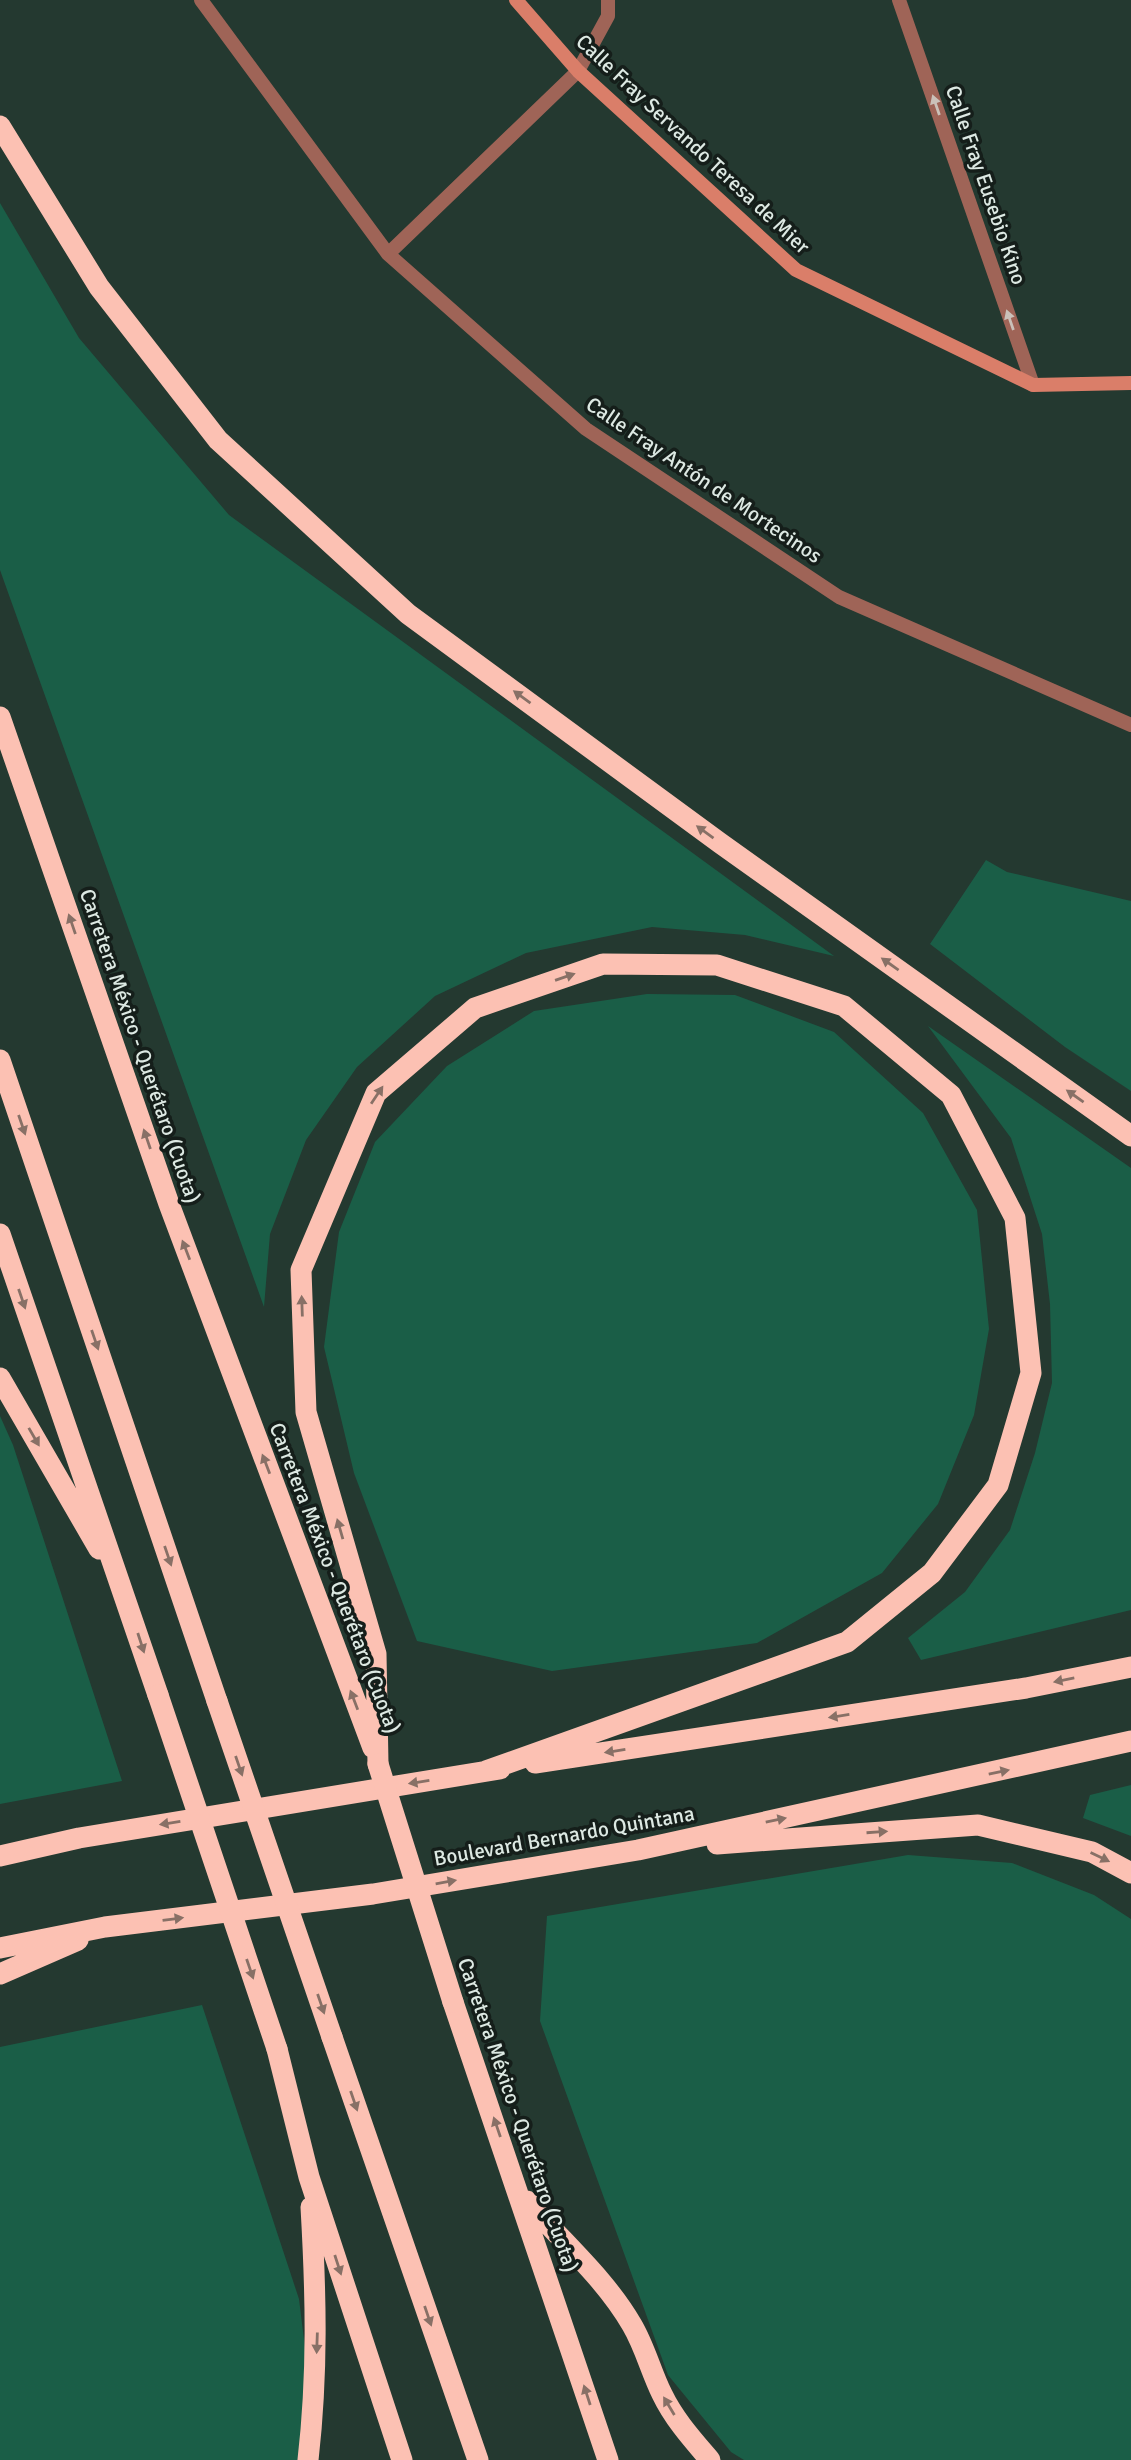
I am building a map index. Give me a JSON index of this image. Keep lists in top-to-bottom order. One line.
{"streets":{"highway":["Carretera México - Querétaro (Cuota)","Boulevard Bernardo Quintana"],"street":["Calle Fray Servando Teresa de Mier","Calle Fray Eusebio Kino","Calle Fray Antón de Mortecinos"]},"crossings":[["Calle Fray Servando Teresa de Mier","Calle Fray Eusebio Kino"]],"one_way":["Calle Fray Eusebio Kino"]}
